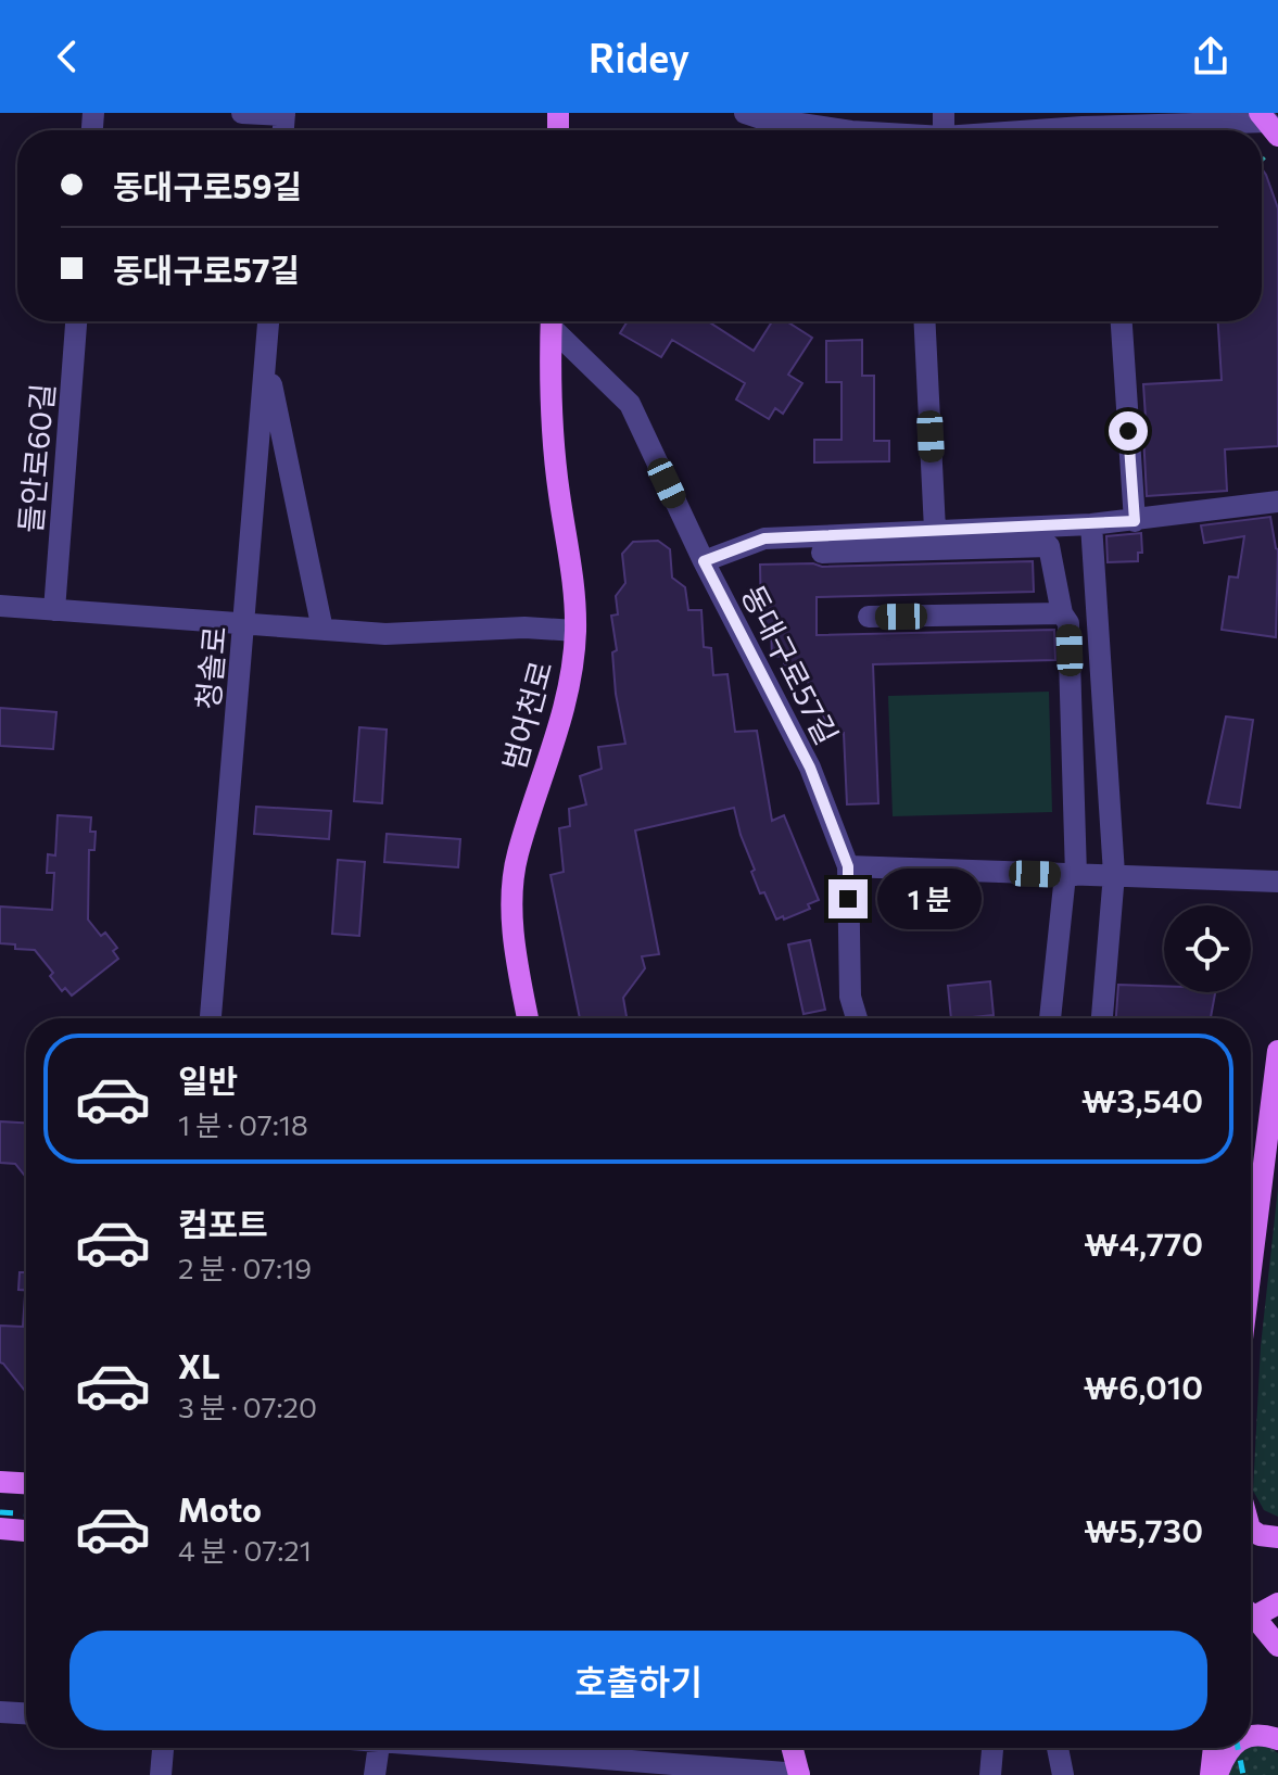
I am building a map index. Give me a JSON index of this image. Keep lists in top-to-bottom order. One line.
{"streets":{"main road":["범어천로"],"street":["들안로60길","동대구로57길","청솔로"]},"page":{"header":"Ridey","banner":["동대구로59길","동대구로57길"],"bubble":"1 분","list":[{"name":"일반","note":"1 분 · 07:18","value":"₩3,540"},{"name":"컴포트","note":"2 분 · 07:19","value":"₩4,770"},{"name":"XL","note":"3 분 · 07:20","value":"₩6,010"},{"name":"Moto","note":"4 분 · 07:21","value":"₩5,730"}],"buttons":"호출하기"}}
